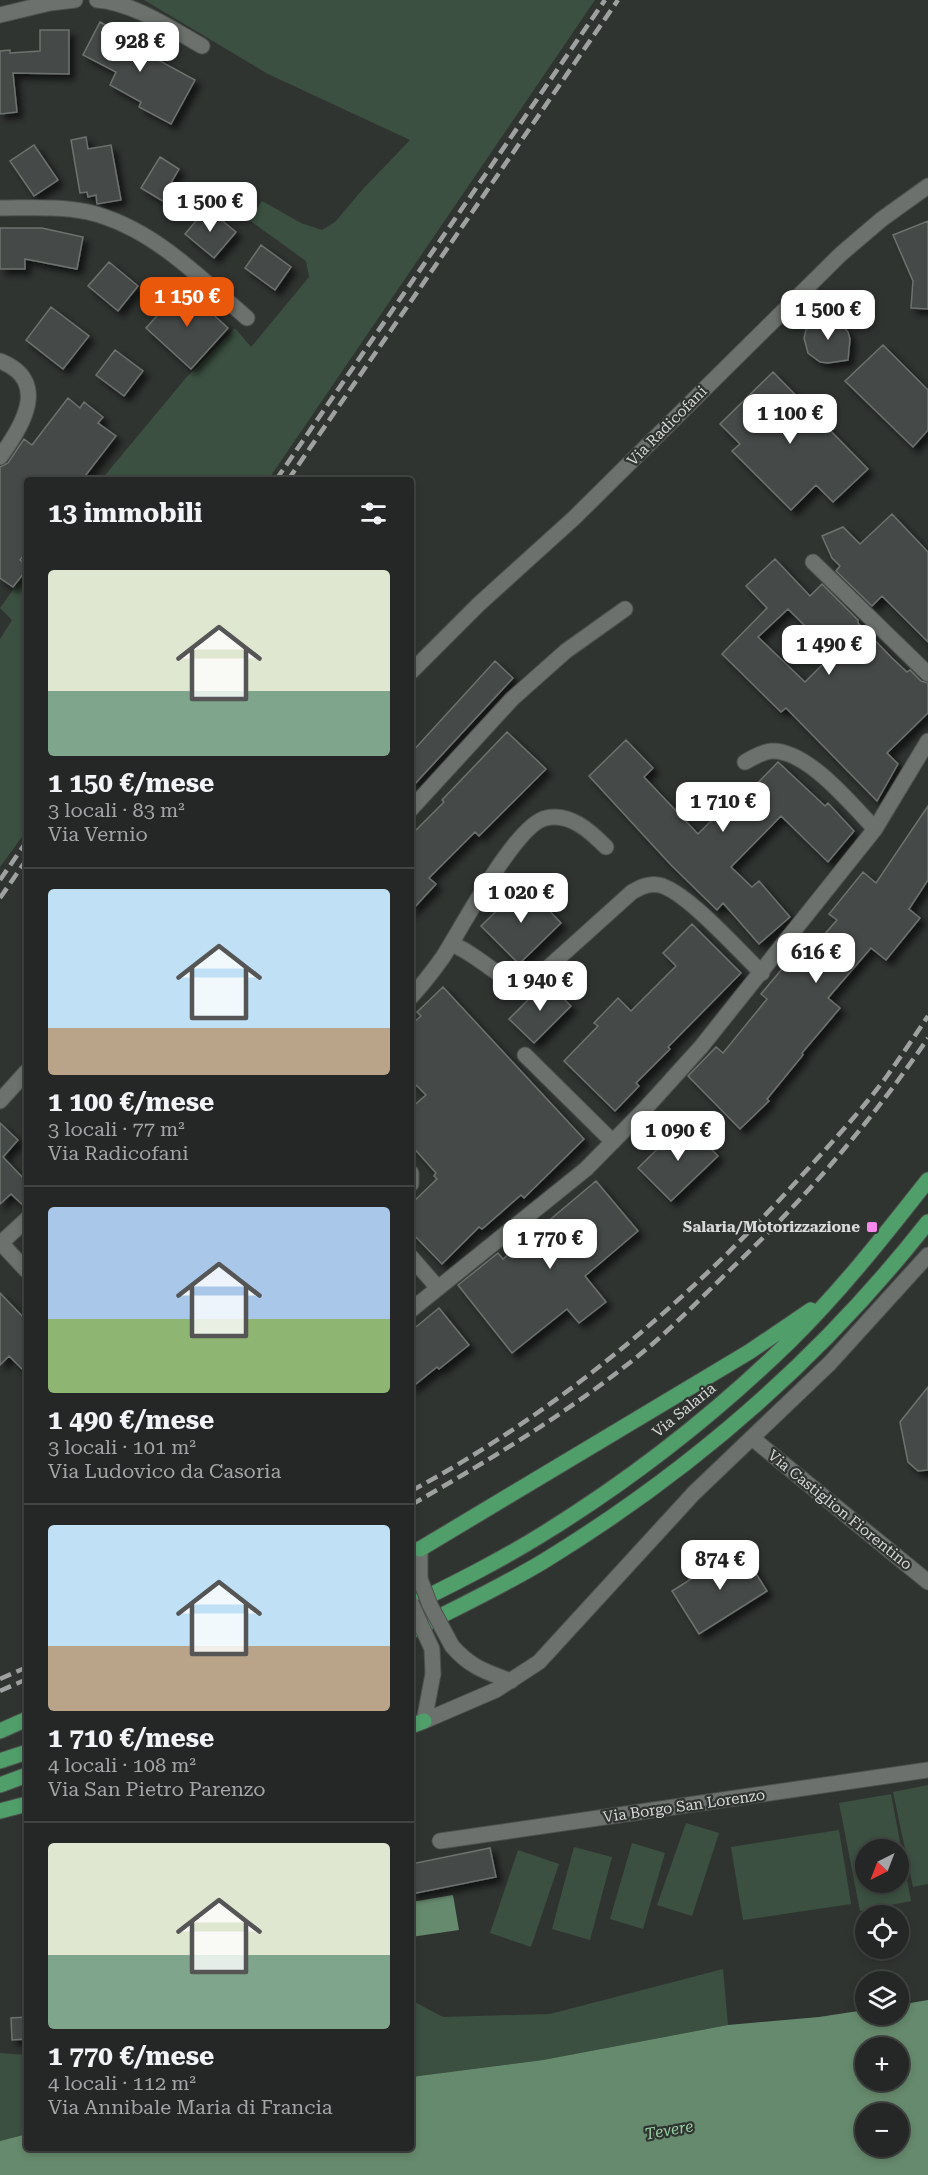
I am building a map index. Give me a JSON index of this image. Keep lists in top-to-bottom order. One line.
{"streets":{"main road":["Via Salaria"],"street":["Via Radicofani","Via Castiglion Fiorentino","Via Borgo San Lorenzo"]},"water":["Tevere"],"places":{"transit":["Salaria/Motorizzazione"]},"north":"bottom left","page":{"price":["928 €","1 500 €","1 150 €","1 500 €","1 100 €","1 490 €","1 710 €","1 020 €","616 €","1 940 €","1 090 €","1 770 €","874 €"],"heading":"13 immobili","list":[{"name":"1 150 €/mese","note":"3 locali · 83 m² · Via Vernio"},{"name":"1 100 €/mese","note":"3 locali · 77 m² · Via Radicofani"},{"name":"1 490 €/mese","note":"3 locali · 101 m² · Via Ludovico da Casoria"},{"name":"1 710 €/mese","note":"4 locali · 108 m² · Via San Pietro Parenzo"},{"name":"1 770 €/mese","note":"4 locali · 112 m² · Via Annibale Maria di Francia"}],"map_buttons":["+","−"]}}
